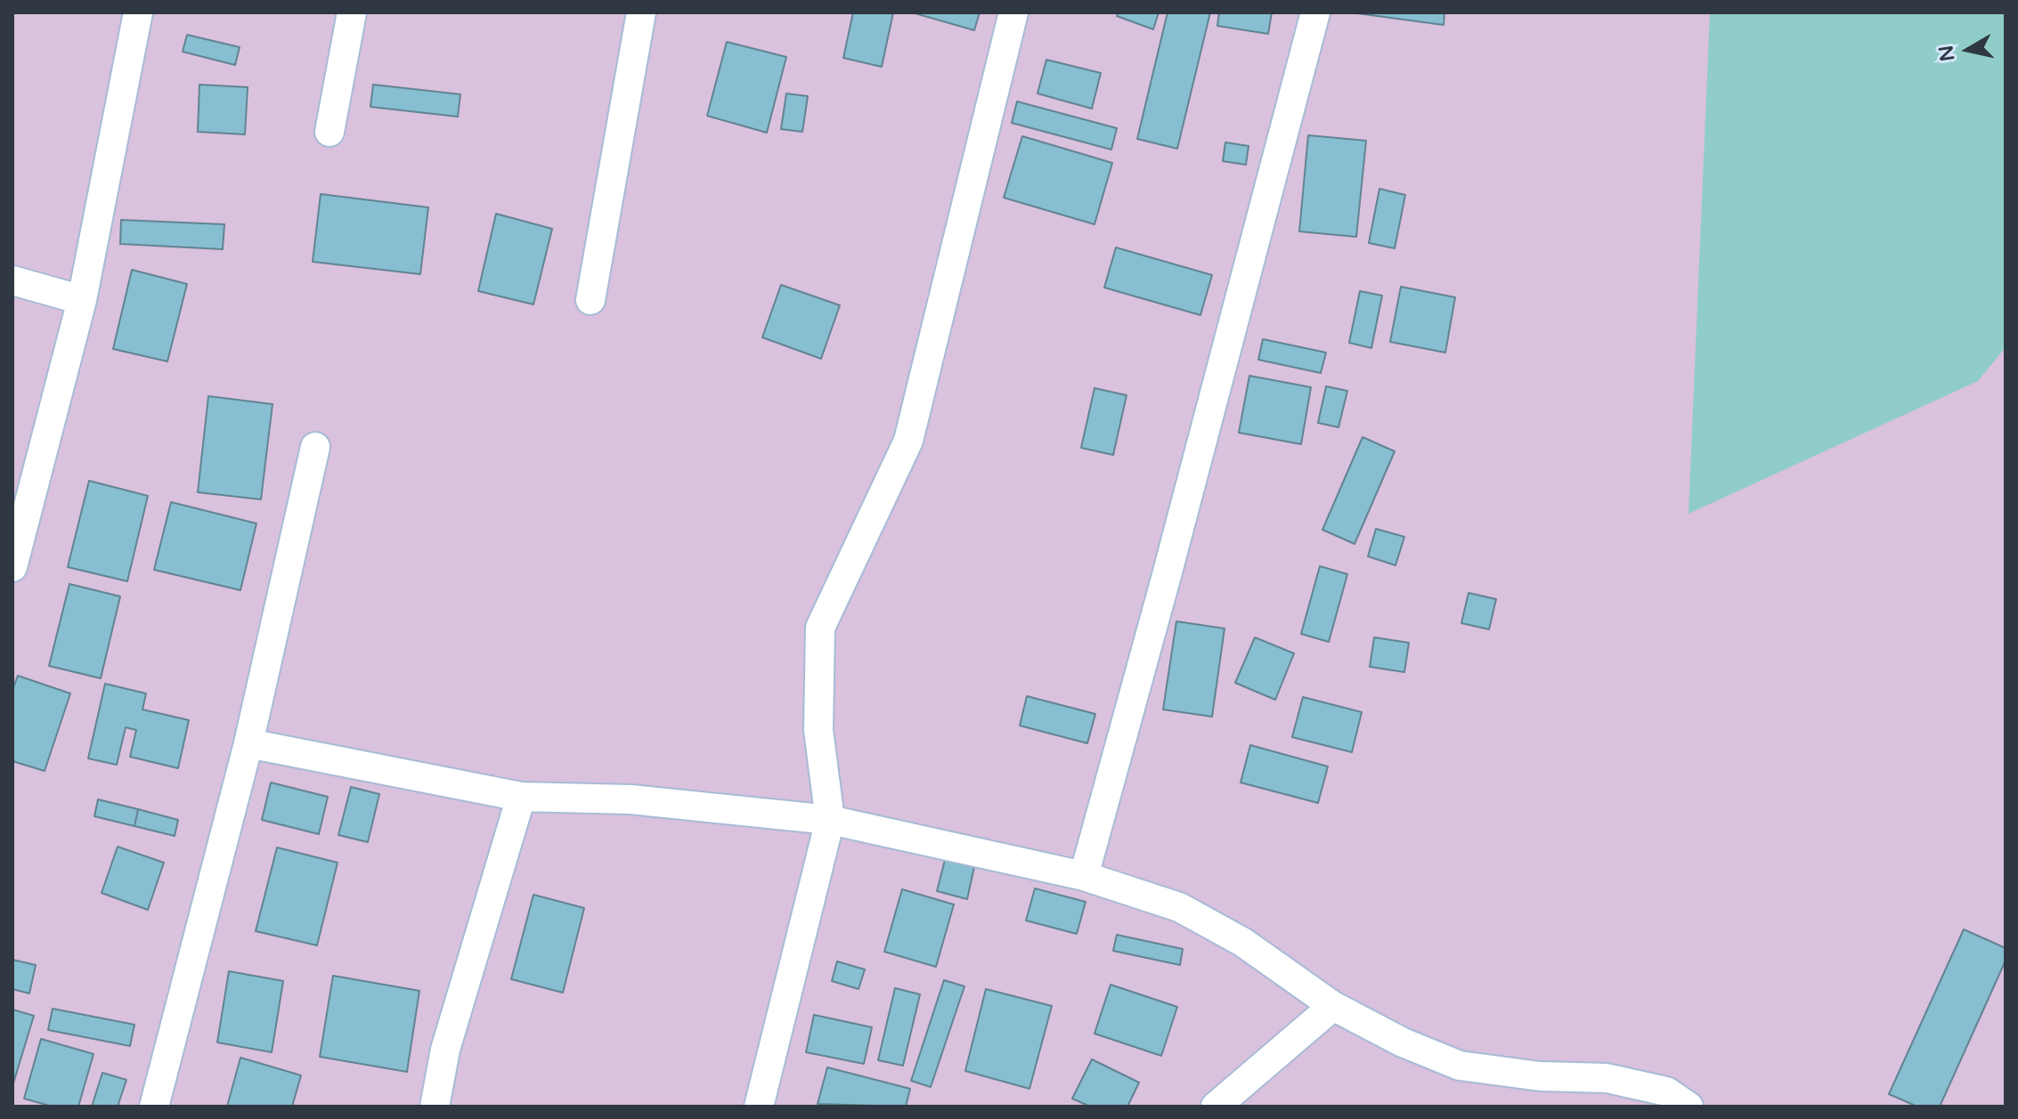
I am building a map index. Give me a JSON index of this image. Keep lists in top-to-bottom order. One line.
{"north":"left"}
